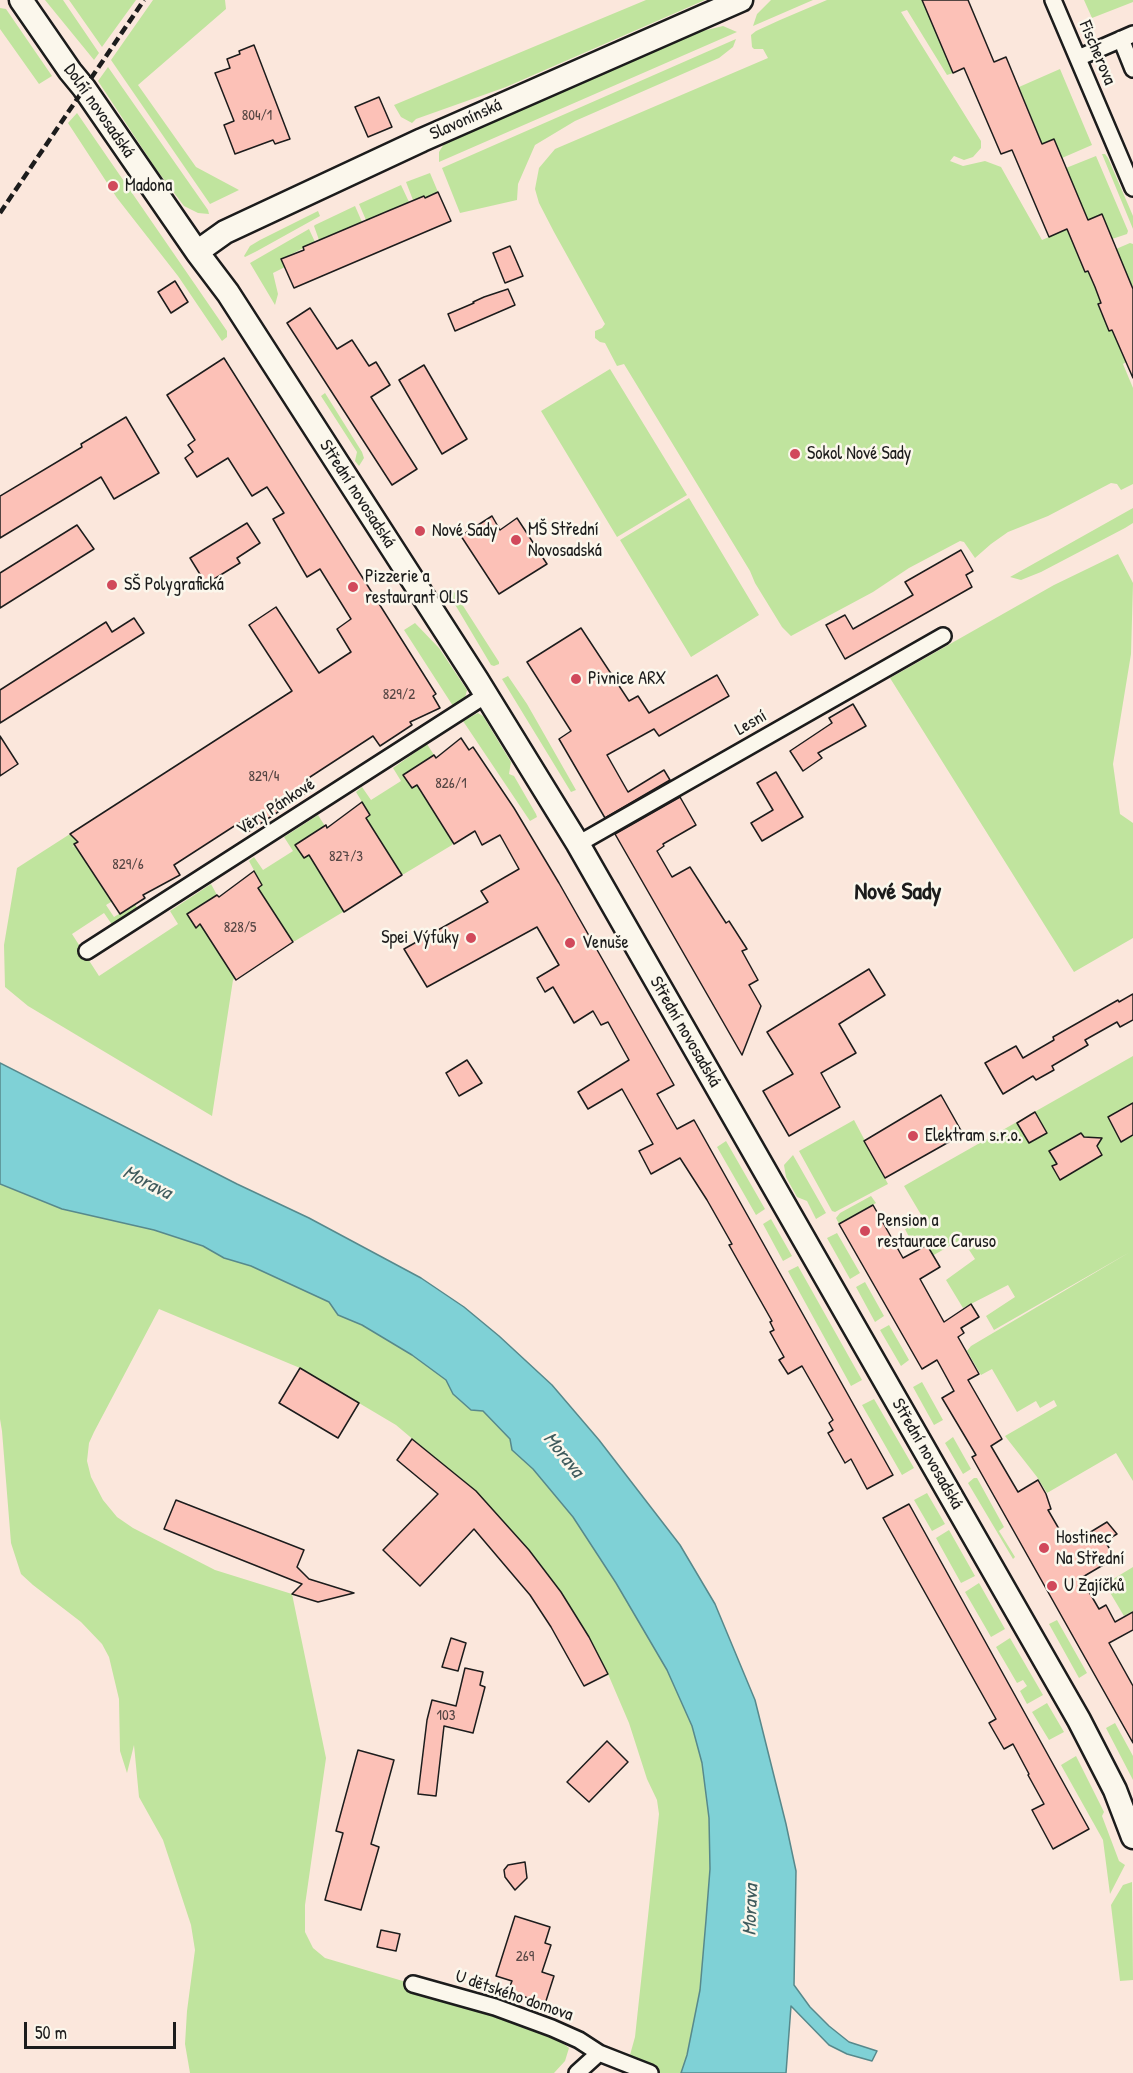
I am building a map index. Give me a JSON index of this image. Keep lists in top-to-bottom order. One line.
{"streets":{"main road":["Dolní novosadská","Slavonínská","Střední novosadská"],"street":["Fischerova","Lesní","Věry Pánkové","U dětského domova"]},"crossings":[["Dolní novosadská","Slavonínská"],["Dolní novosadská","Střední novosadská"],["Slavonínská","Střední novosadská"],["Střední novosadská","Lesní"],["Střední novosadská","Věry Pánkové"]],"districts":["Nové Sady"],"water":["Morava"],"places":["Madona","Sokol Nové Sady","Nové Sady","MŠ Střední Novosadská","SŠ Polygrafická","Pizzerie a restaurant OLIS","Pivnice ARX","Spei Výfuky","Venuše","Elektram s.r.o.","Pension a restaurace Caruso","Hostinec Na Střední","U Zajíčků"],"house_numbers":["804/1","829/2","829/4","826/1","827/3","829/6","828/5","103","269"],"scale_bar":"50 m"}
